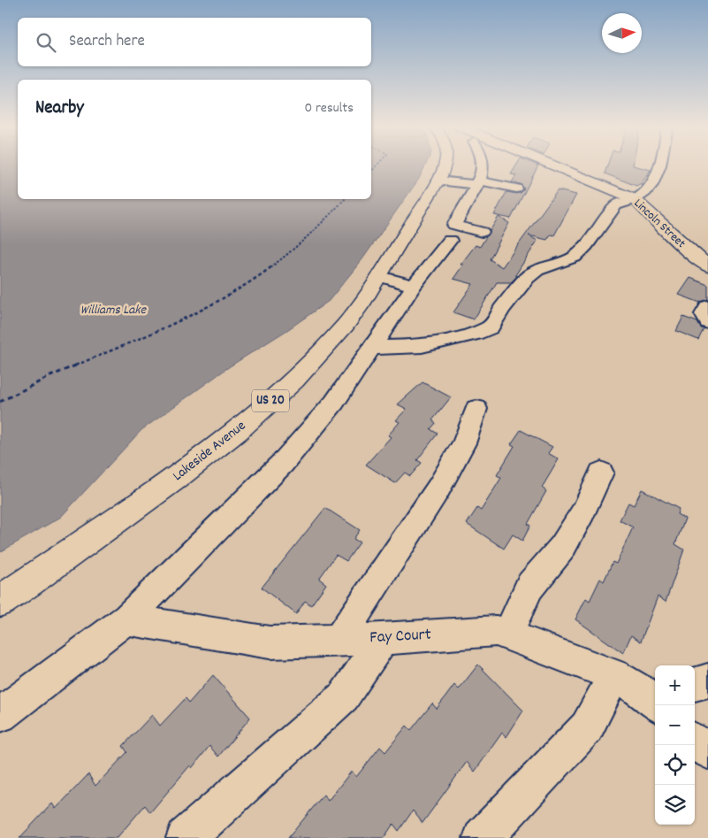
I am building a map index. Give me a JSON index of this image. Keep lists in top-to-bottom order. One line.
{"streets":{"main road":["Lincoln Street","US 20","Lakeside Avenue"],"street":["Fay Court"]},"water":["Williams Lake"],"north":"right","page":{"search":"Search here","heading":["Nearby","0 results"],"map_buttons":["+","−"]}}
